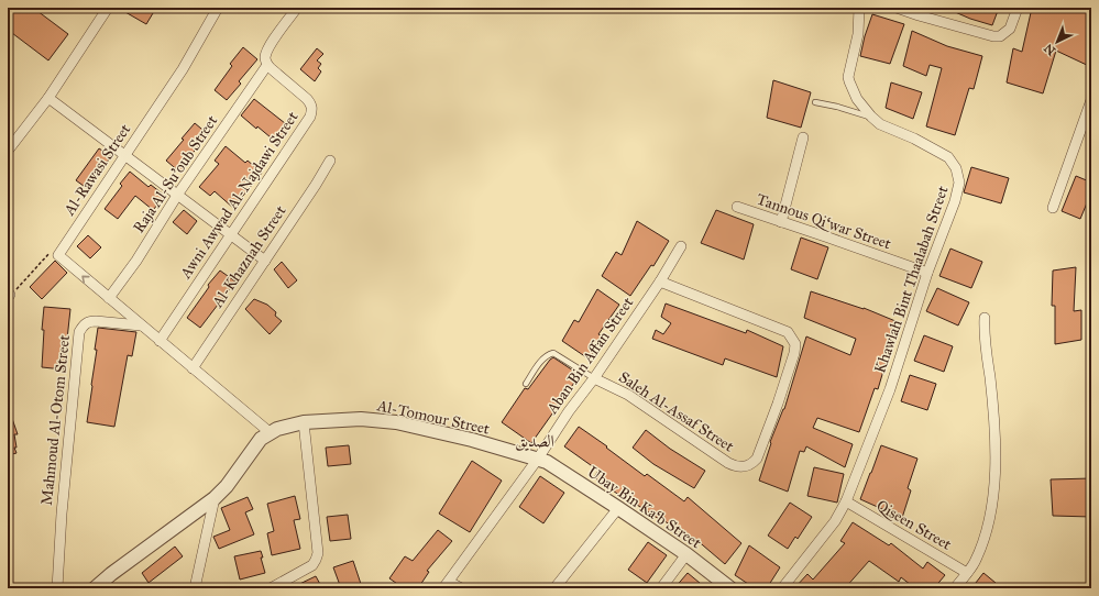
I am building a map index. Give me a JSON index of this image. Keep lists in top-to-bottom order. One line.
{"streets":{"street":["Al-Rawasi Street","Raja Al-Su’oub Street","Awni Awwad Al-Najdawi Street","Tannous Qi‘war Street","Al-Khaznah Street","Khawlah Bint Thaalabah Street","Aban Bin Affan Street","Saleh Al-Assaf Street","Al-Tomour Street","Mahmoud Al-Otom Street","Ubay Bin Ka‘b Street","Qiseen Street"]},"crossings":[["Raja Al-Su’oub Street","Awni Awwad Al-Najdawi Street"],["Tannous Qi‘war Street","Khawlah Bint Thaalabah Street"],["Khawlah Bint Thaalabah Street","Qiseen Street"],["Aban Bin Affan Street","Saleh Al-Assaf Street"],["Aban Bin Affan Street","Al-Tomour Street"],["Aban Bin Affan Street","Ubay Bin Ka‘b Street"],["Al-Tomour Street","Ubay Bin Ka‘b Street"]],"districts":["الصديق"],"north":"bottom left"}
